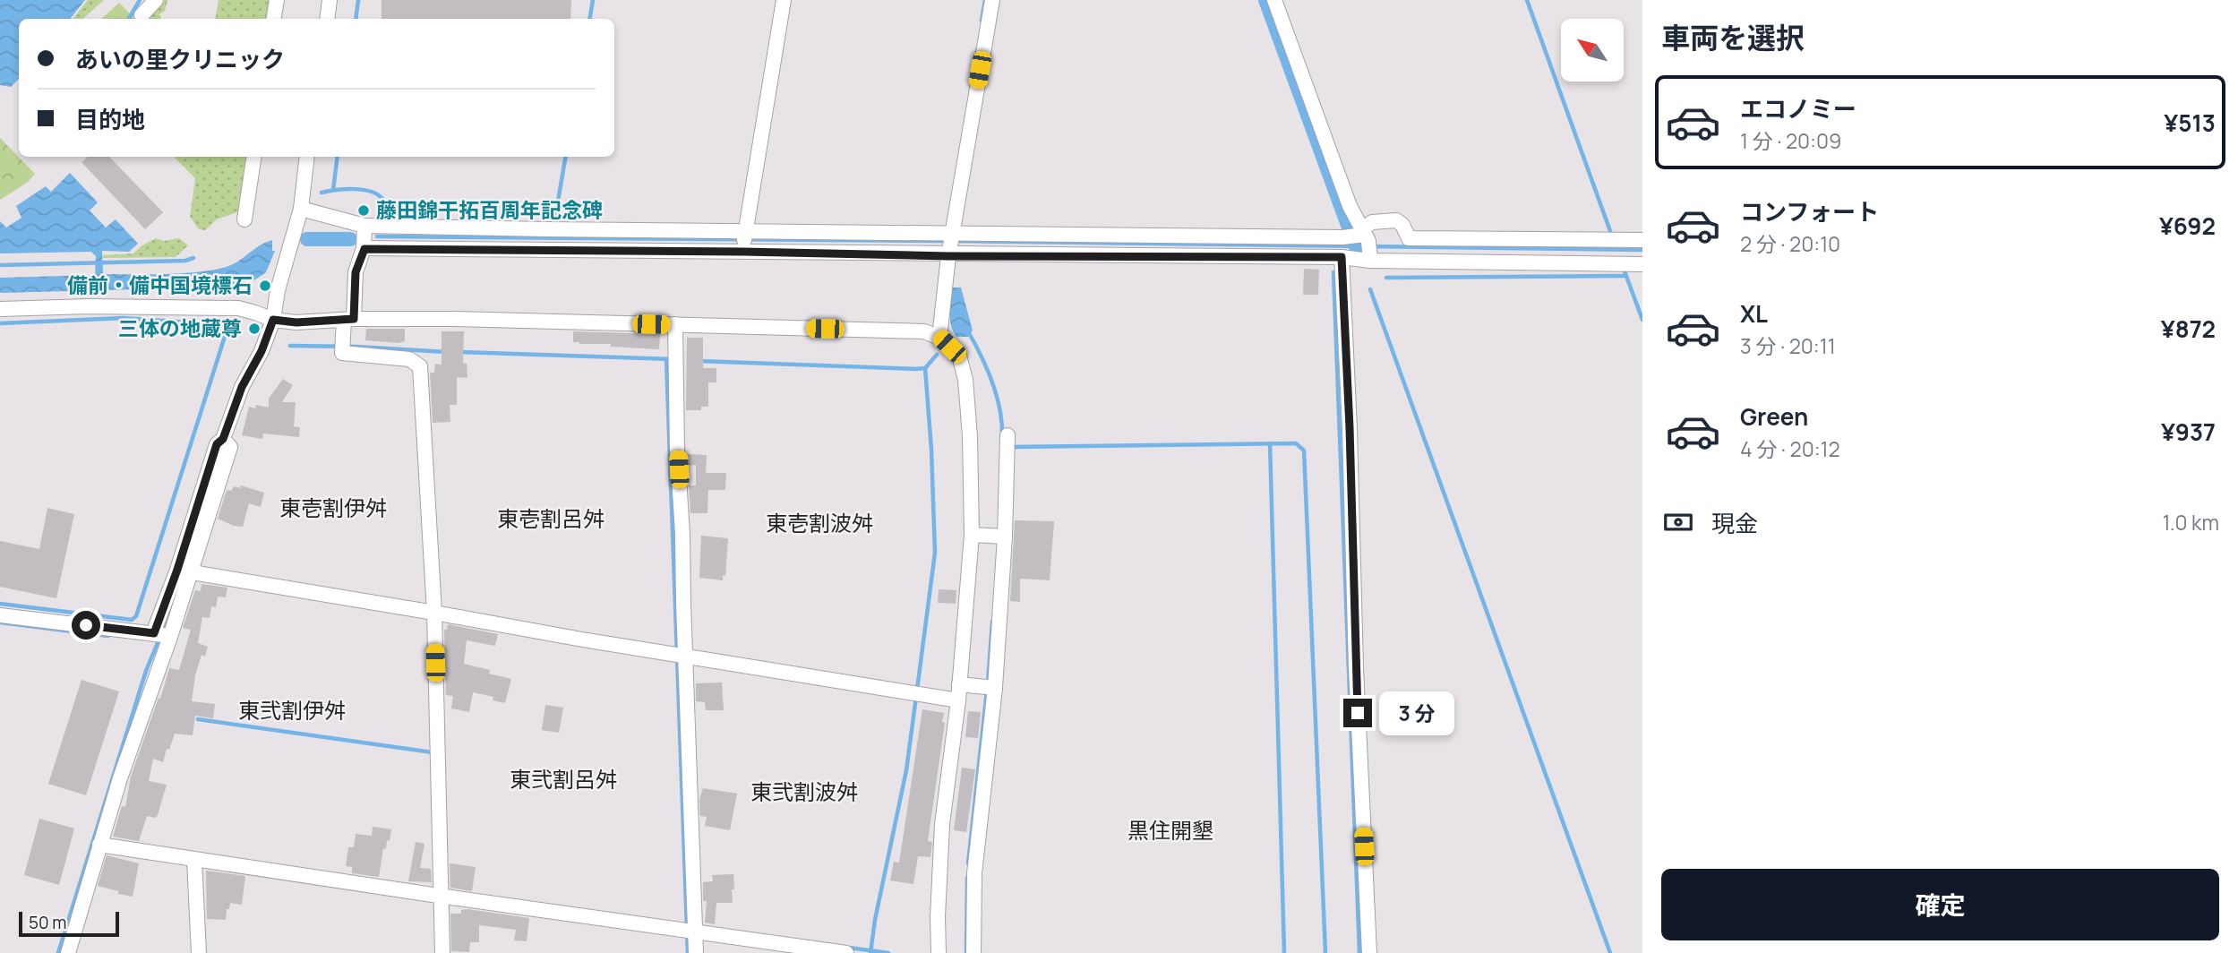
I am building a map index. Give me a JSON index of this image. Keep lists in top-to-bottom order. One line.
{"districts":["東壱割伊舛","東壱割呂舛","東壱割波舛","東弐割伊舛","東弐割呂舛","東弐割波舛","黒住開墾"],"places":["藤田錦干拓百周年記念碑","備前・備中国境標石","三体の地蔵尊"],"scale_bar":"50 m","north":"top left","page":{"heading":"車両を選択","banner":["あいの里クリニック","目的地"],"list":[{"name":"エコノミー","note":"1 分 · 20:09","value":"¥513"},{"name":"コンフォート","note":"2 分 · 20:10","value":"¥692"},{"name":"XL","note":"3 分 · 20:11","value":"¥872"},{"name":"Green","note":"4 分 · 20:12","value":"¥937"}],"pay":["現金","1.0 km"],"bubble":"3 分","buttons":"確定","scale":"50 m"}}
